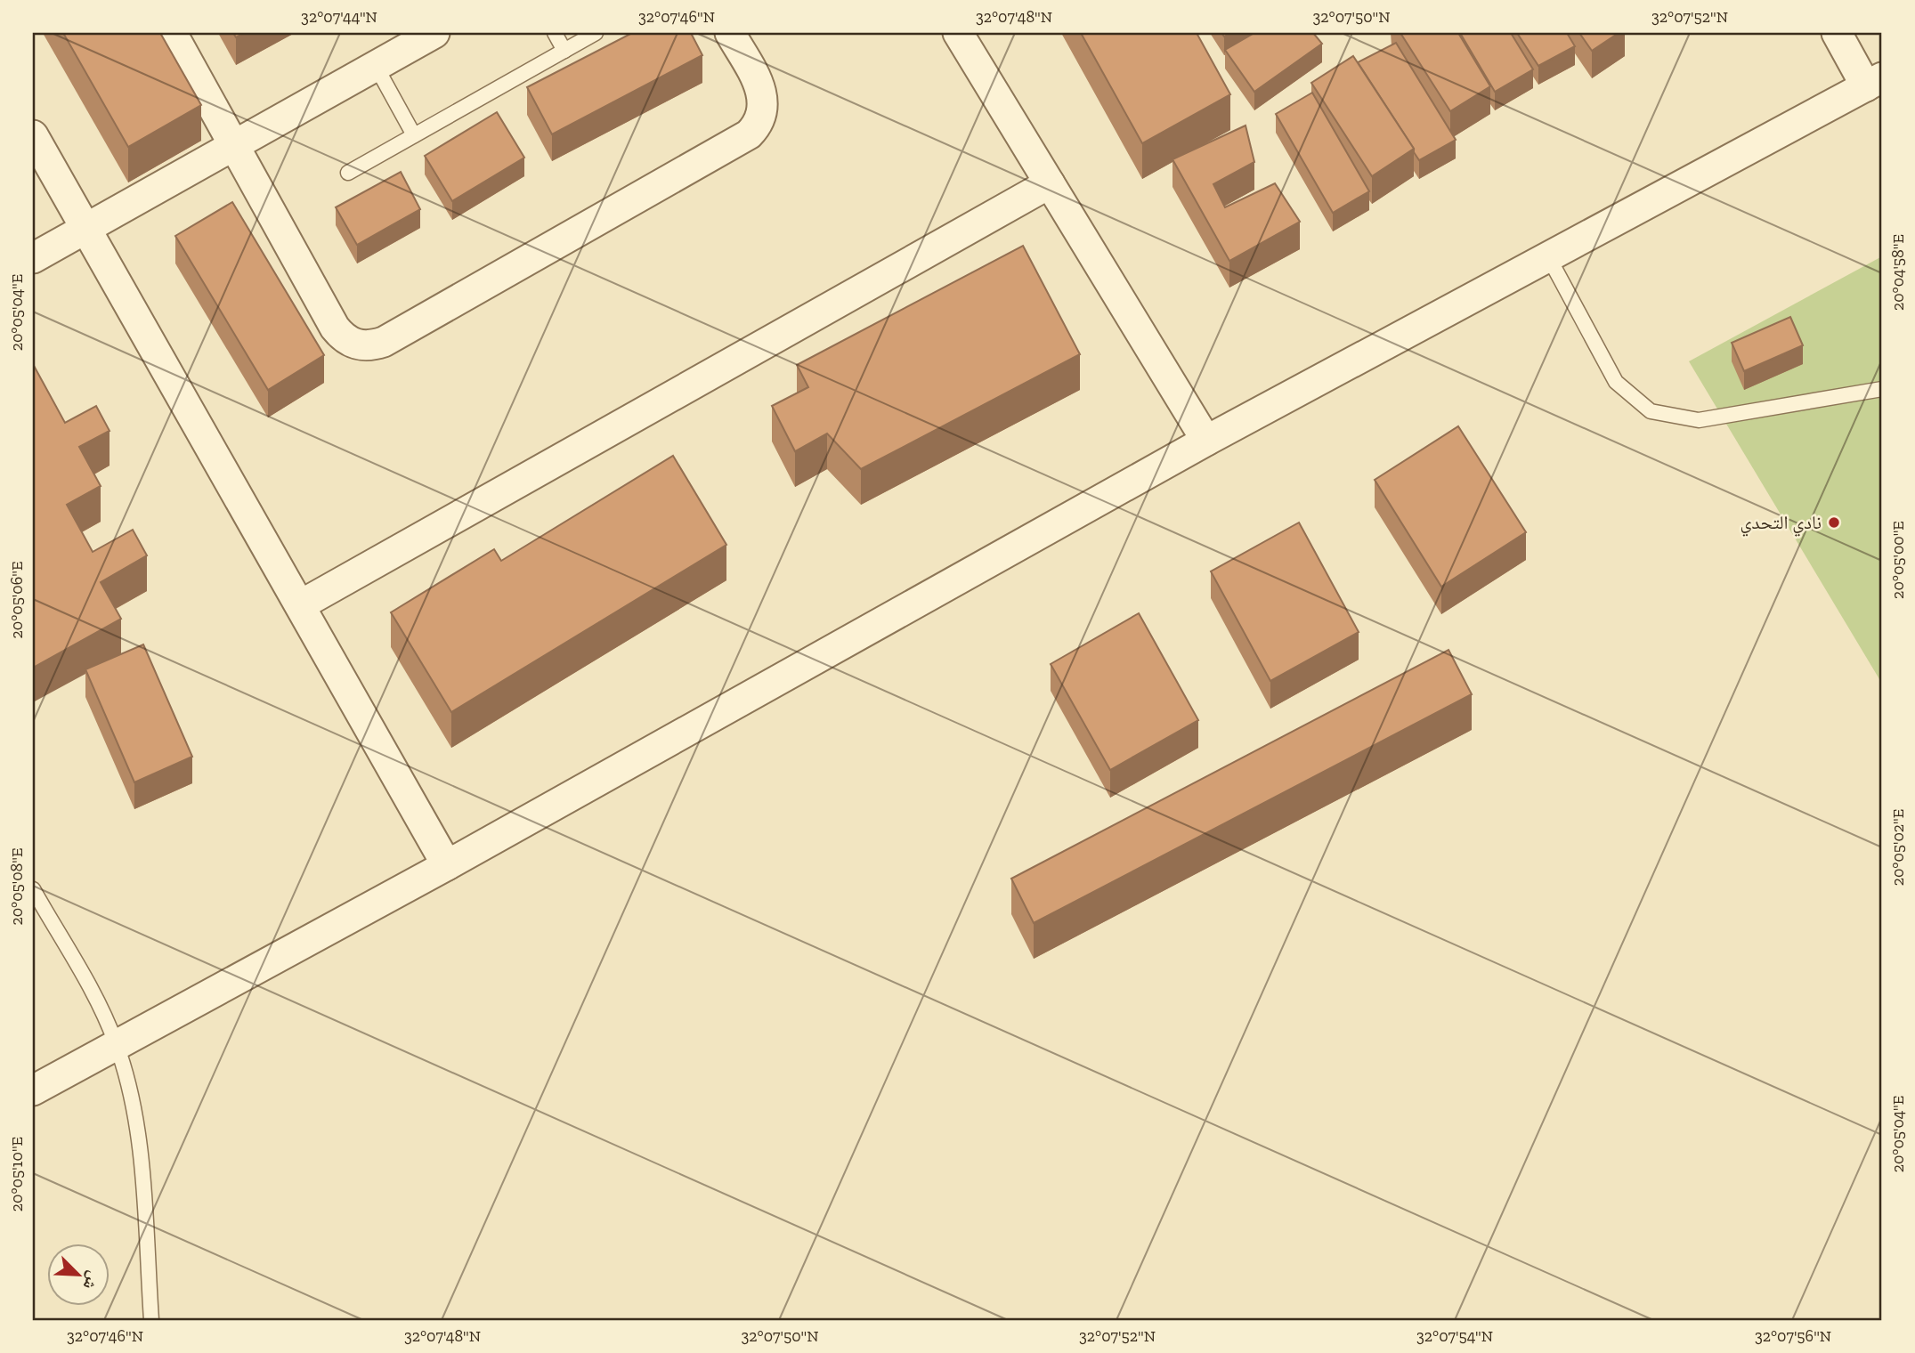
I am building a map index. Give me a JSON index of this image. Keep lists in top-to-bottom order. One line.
{"places":["نادي التحدي"],"north":"bottom right","coordinates":["32°07'44\"N","32°07'46\"N","32°07'48\"N","32°07'50\"N","32°07'52\"N","20°04'58\"E","20°05'04\"E","20°05'00\"E","20°05'06\"E","20°05'02\"E","20°05'08\"E","20°05'10\"E","32°07'54\"N","32°07'56\"N"]}
